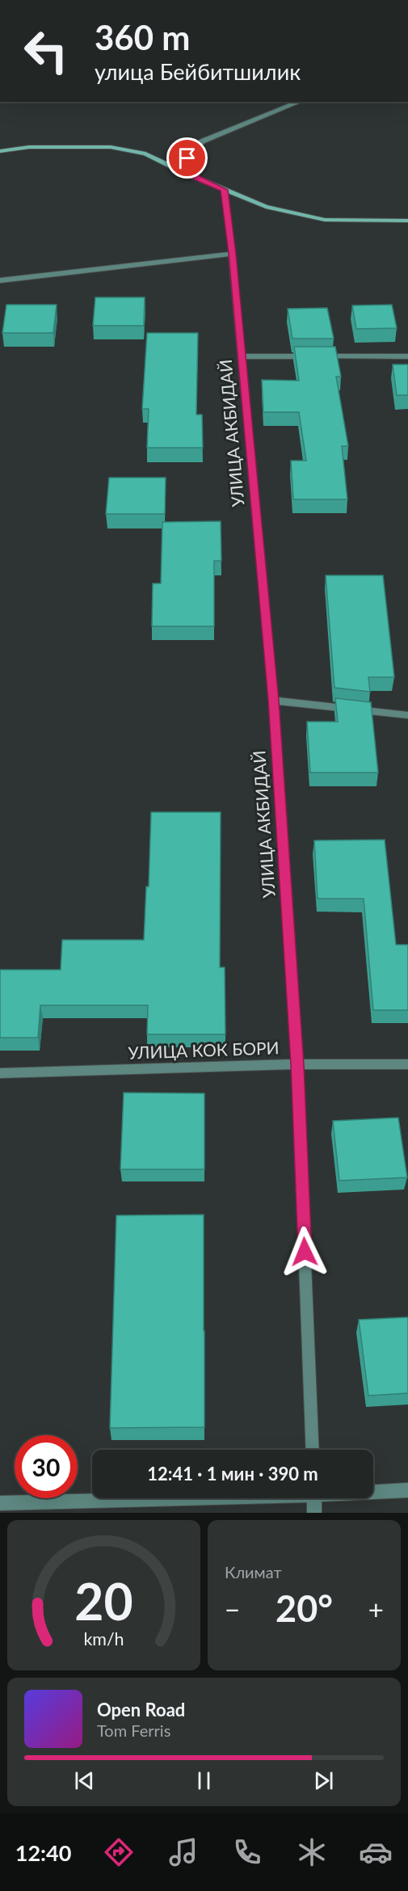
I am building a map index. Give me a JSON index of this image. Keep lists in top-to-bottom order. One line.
{"streets":{"street":["УЛИЦА АКБИДАЙ","УЛИЦА КОК БОРИ"]},"crossings":[["УЛИЦА АКБИДАЙ","УЛИЦА КОК БОРИ"]],"page":{"turn":["360 m","улица Бейбитшилик"],"limit":"30","trip":"12:41 · 1 мин · 390 m","tile":"Климат","heat":["−","20°","+"],"song":["Open Road","Tom Ferris"],"tabs":"12:40","gauge":["20","km/h"]}}
